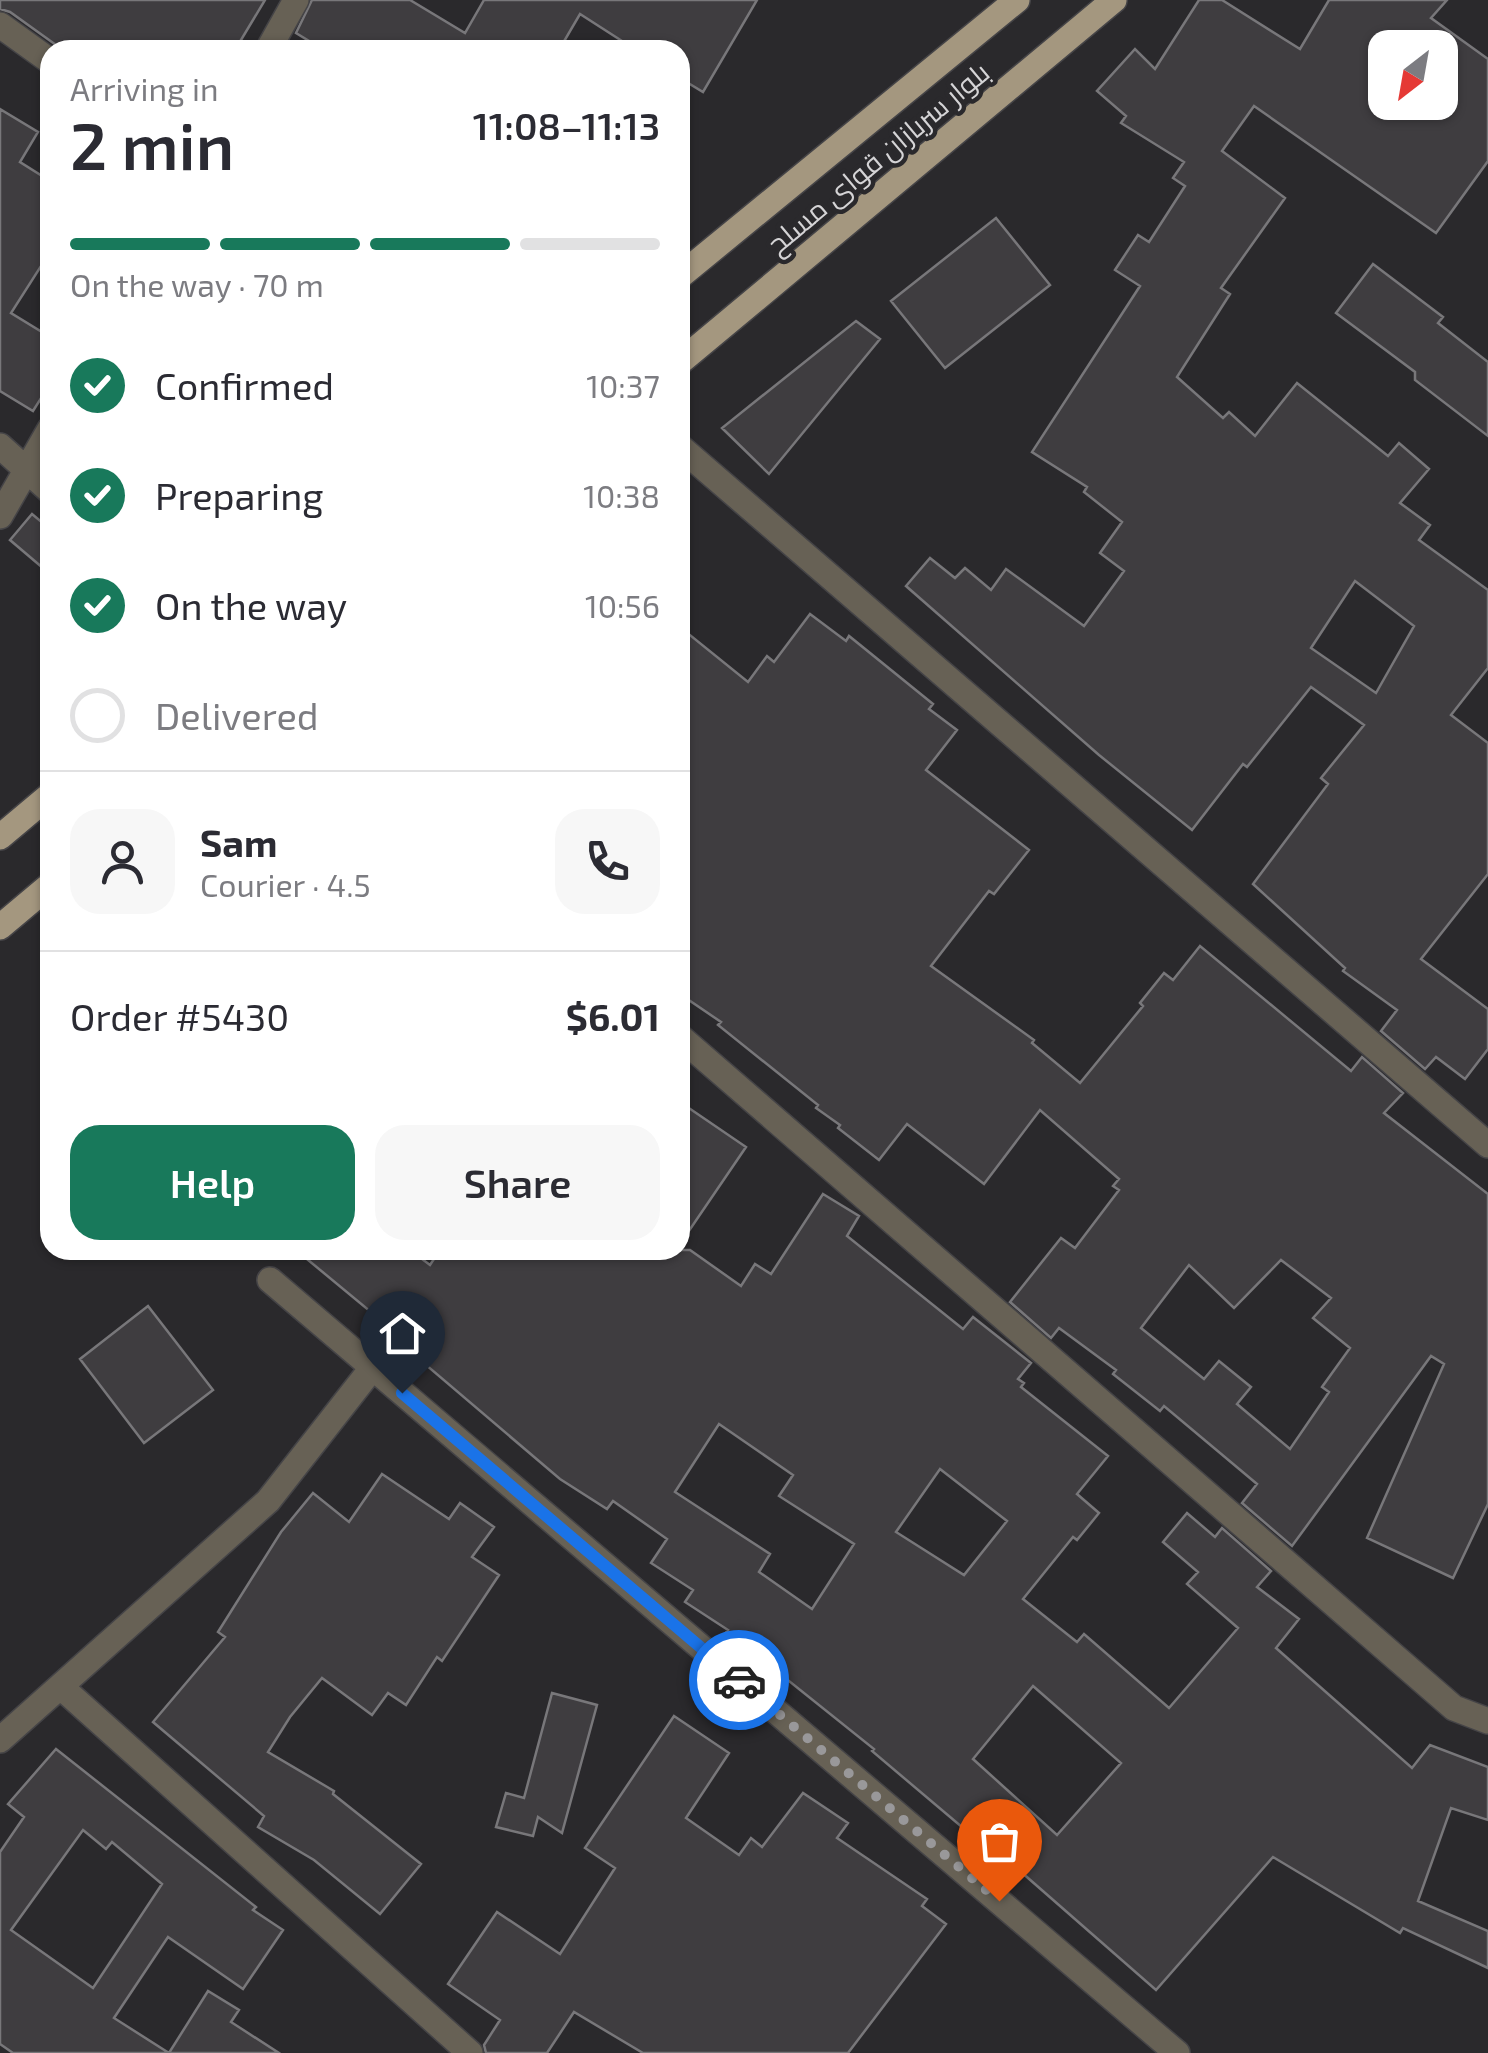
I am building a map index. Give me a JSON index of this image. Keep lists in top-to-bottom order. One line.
{"streets":{"main road":["بلوار سربازان قوای مسلح"]},"north":"bottom left","page":{"heading":["2 min","Arriving in","11:08–11:13"],"panel":["Sam","Courier · 4.5","Order #5430","$6.01"],"bar":"On the way · 70 m","list":[["Confirmed","10:37"],["Preparing","10:38"],["On the way","10:56"],"Delivered"],"buttons":["Help","Share"]}}
